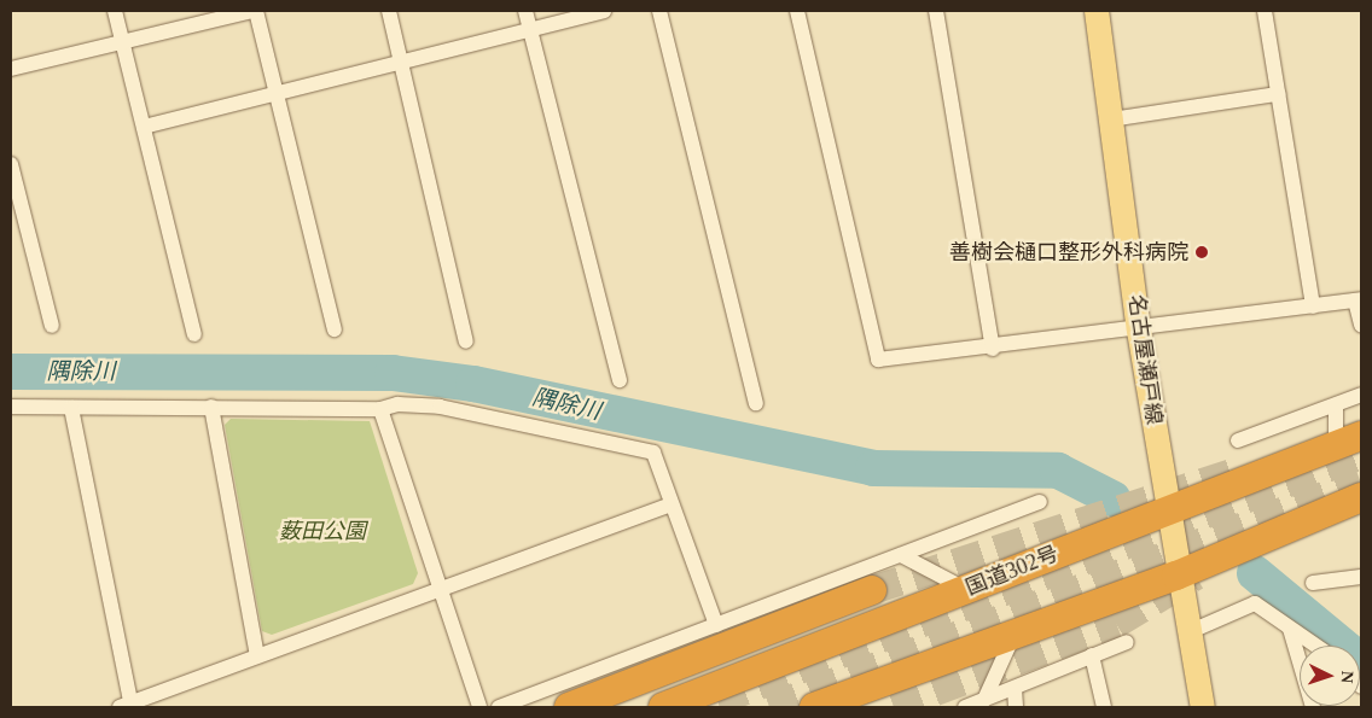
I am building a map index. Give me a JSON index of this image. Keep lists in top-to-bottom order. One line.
{"streets":{"highway":["国道302号"],"main road":["名古屋瀬戸線"]},"crossings":[["名古屋瀬戸線","国道302号"]],"water":["隅除川"],"parks":["薮田公園"],"places":["善樹会樋口整形外科病院"],"north":"right"}
